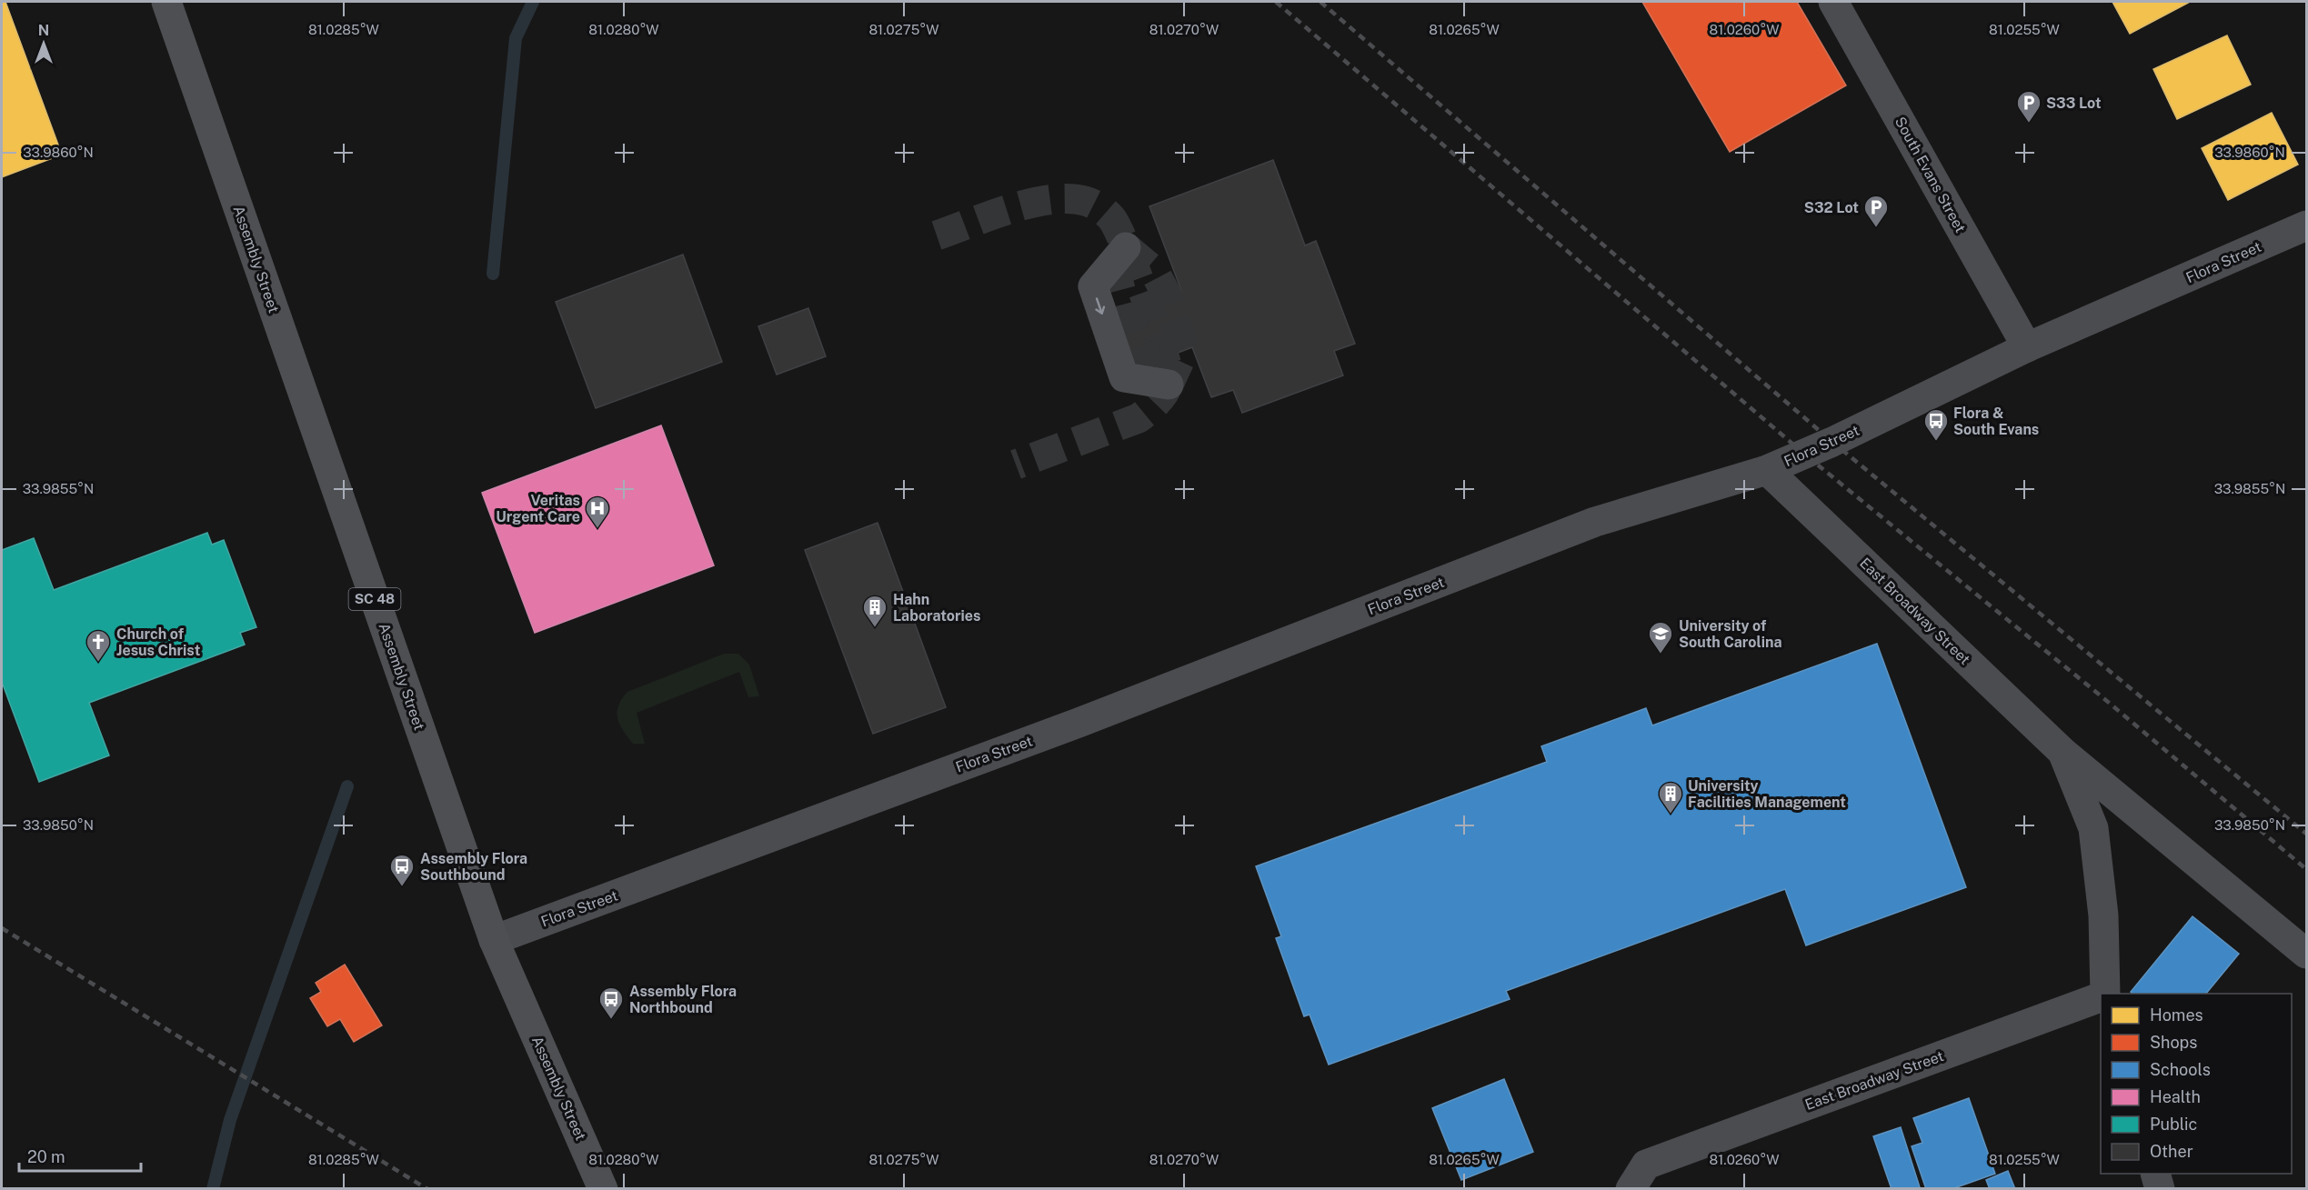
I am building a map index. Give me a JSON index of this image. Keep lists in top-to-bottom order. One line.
{"streets":{"main road":["Assembly Street","SC 48"],"street":["South Evans Street","Flora Street","East Broadway Street"]},"crossings":[["South Evans Street","Flora Street"],["Assembly Street","Flora Street"],["Flora Street","East Broadway Street"]],"places":{"parking":["S33 Lot","S32 Lot"],"bus stop":["Flora & South Evans","Assembly Flora Southbound","Assembly Flora Northbound"],"hospital":["Veritas Urgent Care"],"building":["Hahn Laboratories","University Facilities Management"],"school or university":["University of South Carolina"],"church":["Church of Jesus Christ"]},"legend":["Homes","Shops","Schools","Health","Public","Other"],"scale_bar":"20 m","north":"top","coordinates":["81.0285°W","81.0280°W","81.0275°W","81.0270°W","81.0265°W","81.0260°W","81.0255°W","33.9860°N","33.9855°N","33.9850°N"]}
